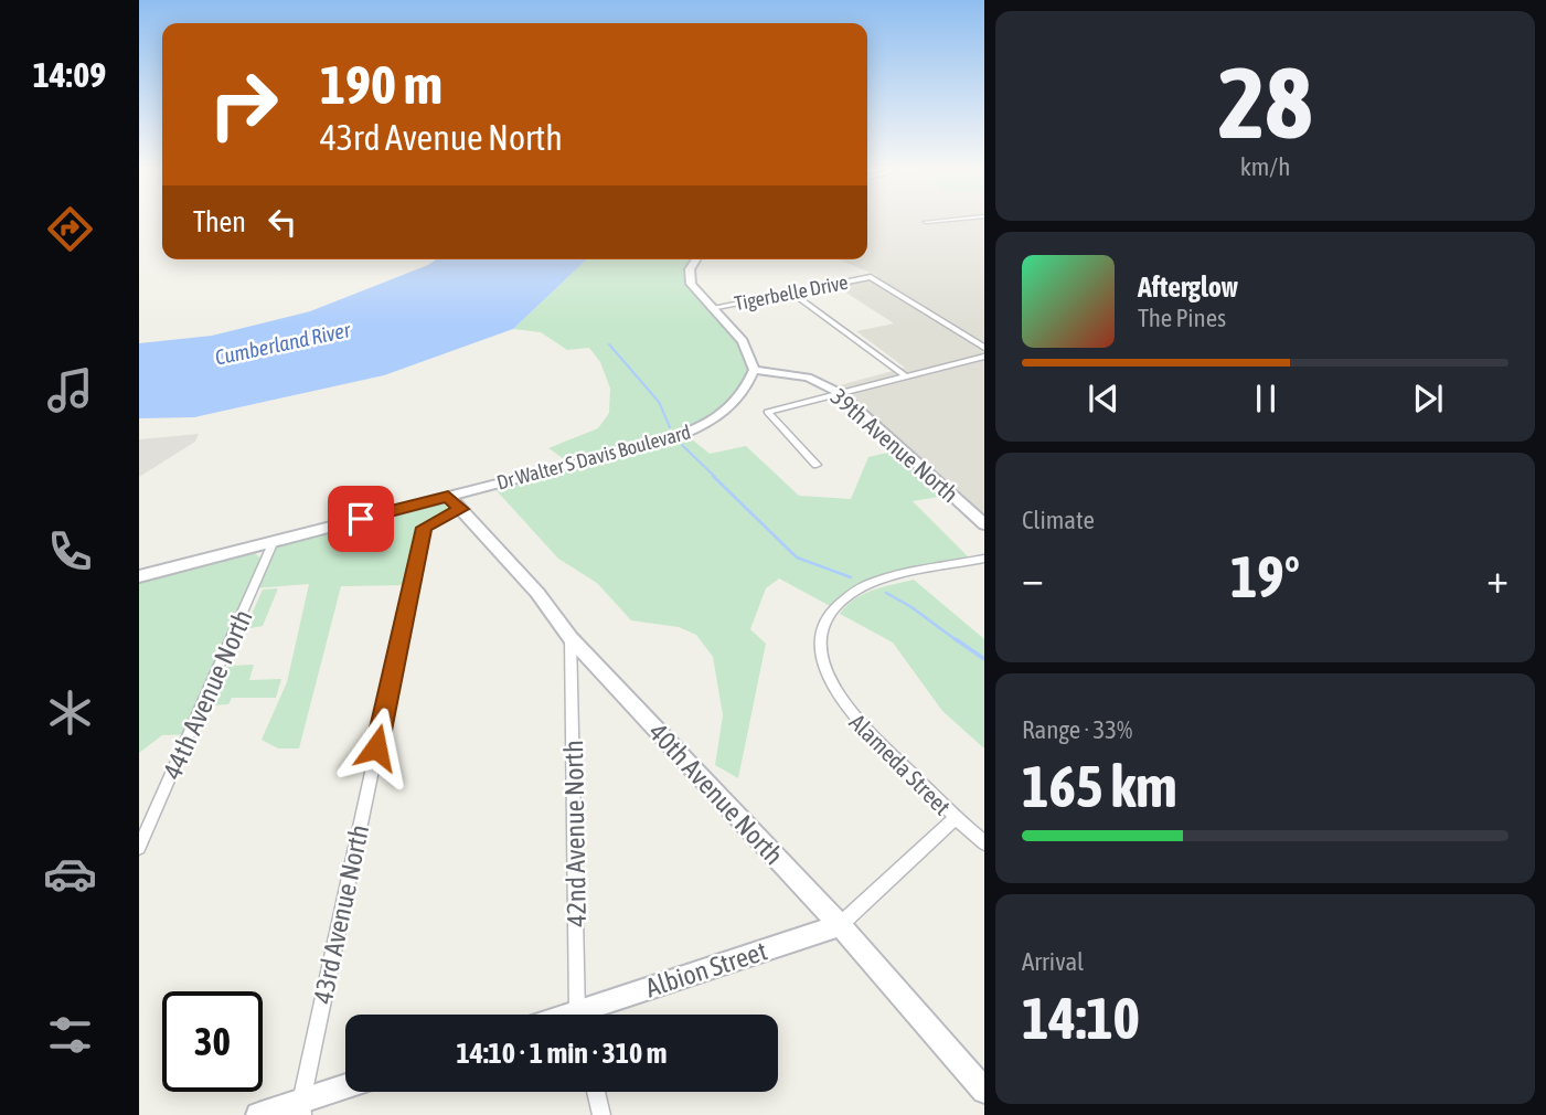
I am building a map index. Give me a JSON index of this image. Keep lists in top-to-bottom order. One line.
{"streets":{"main road":["39th Avenue North","Dr Walter S Davis Boulevard","40th Avenue North","Albion Street"],"street":["Tigerbelle Drive","44th Avenue North","Alameda Street","42nd Avenue North","43rd Avenue North"]},"crossings":[["39th Avenue North","Dr Walter S Davis Boulevard"],["Dr Walter S Davis Boulevard","44th Avenue North"],["Dr Walter S Davis Boulevard","40th Avenue North"],["40th Avenue North","42nd Avenue North"],["40th Avenue North","43rd Avenue North"],["40th Avenue North","Albion Street"]],"water":["Cumberland River"],"page":{"tabs":"14:09","tile":[["28","km/h"],"Climate",["Range · 33%","165 km"],["Arrival","14:10"]],"turn":["190 m","43rd Avenue North"],"then":"Then","song":["Afterglow","The Pines"],"heat":["−","19°","+"],"limit":"30","trip":"14:10 · 1 min · 310 m"}}
